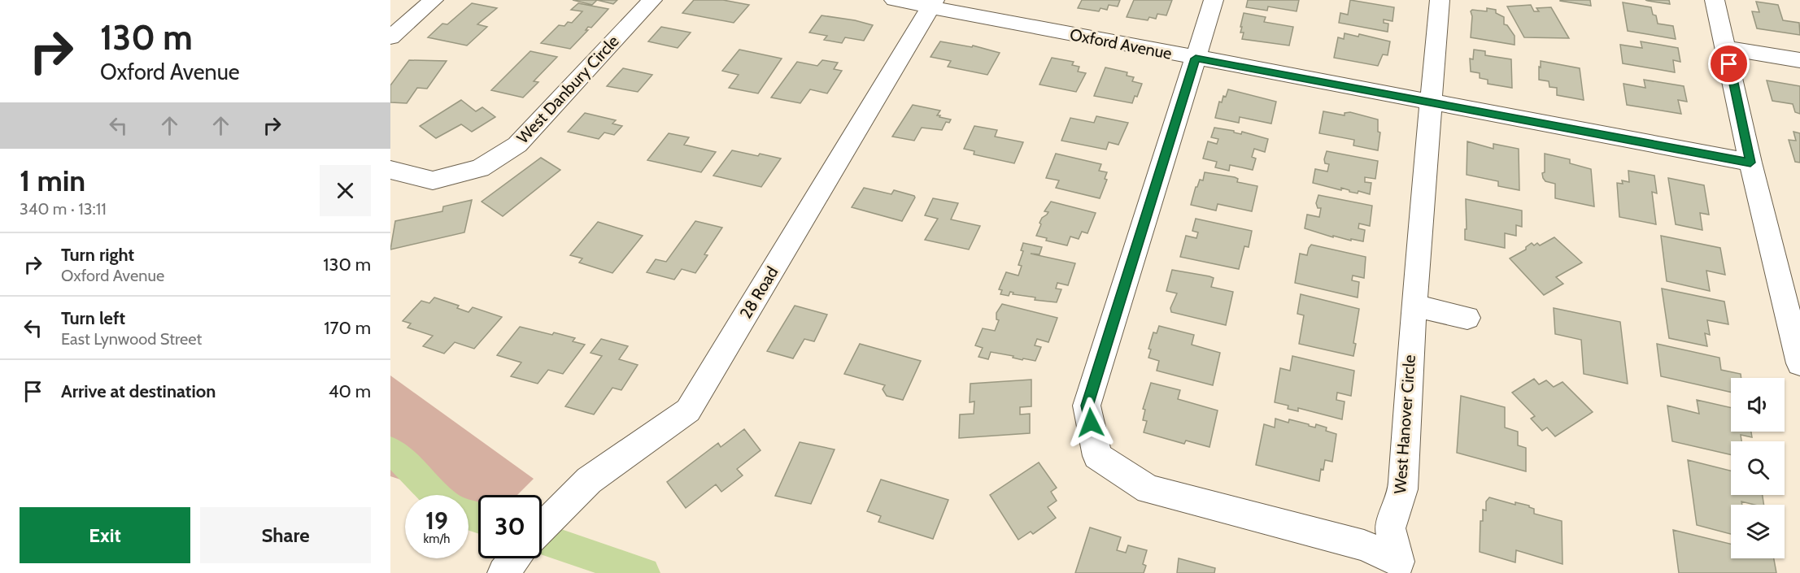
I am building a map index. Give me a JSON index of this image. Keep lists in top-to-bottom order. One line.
{"streets":{"street":["Oxford Avenue","West Danbury Circle","28 Road","West Hanover Circle"]},"crossings":[["Oxford Avenue","28 Road"],["Oxford Avenue","West Hanover Circle"]],"page":{"turn":["130 m","Oxford Avenue"],"heading":["1 min","340 m · 13:11"],"list":[{"name":"Turn right","note":"Oxford Avenue","value":"130 m"},{"name":"Turn left","note":"East Lynwood Street","value":"170 m"},{"name":"Arrive at destination","value":"40 m"}],"speed":"19 km/h","limit":"30","buttons":["Exit","Share"]}}
